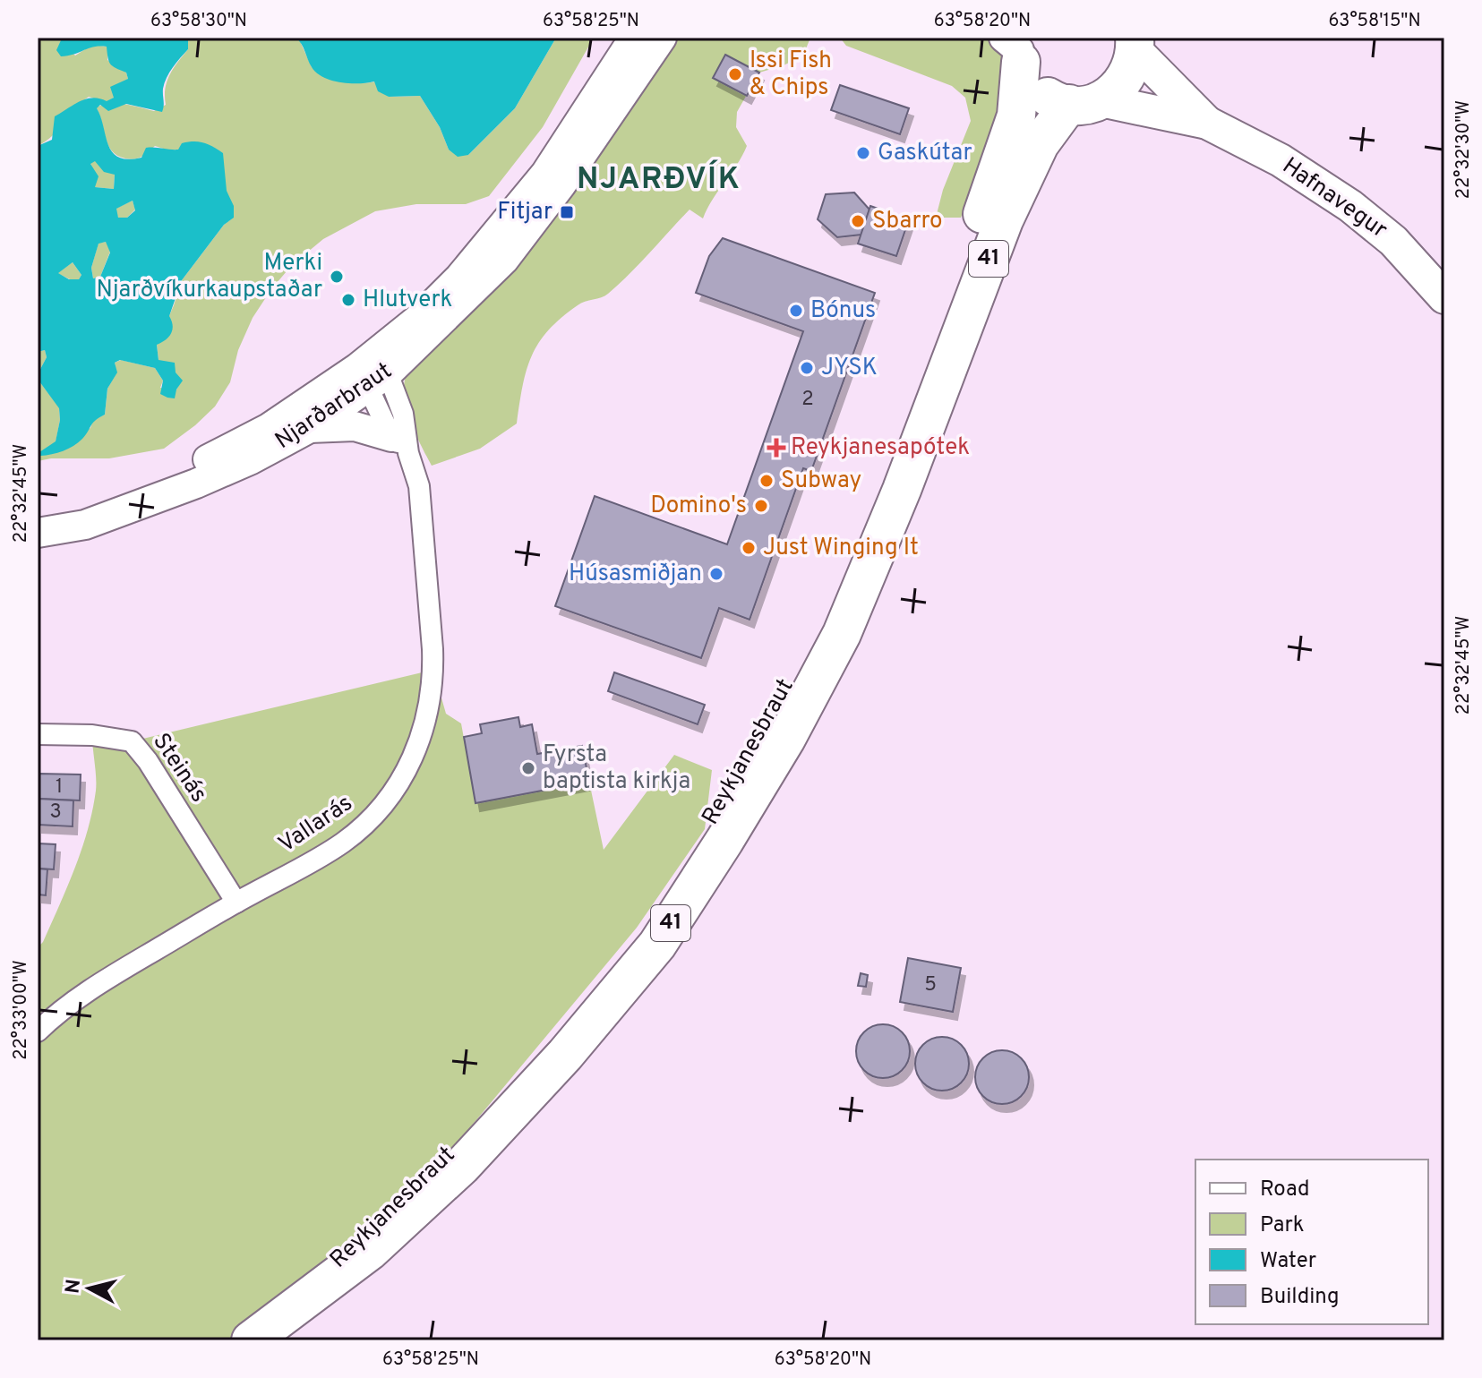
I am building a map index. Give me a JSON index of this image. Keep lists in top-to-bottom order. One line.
{"streets":{"highway":["41","Reykjanesbraut"],"main road":["Hafnavegur","Njarðarbraut"],"street":["Steinás","Vallarás"]},"crossings":[["Hafnavegur","41"],["Hafnavegur","Reykjanesbraut"],["41","Reykjanesbraut"],["Njarðarbraut","Vallarás"],["Steinás","Vallarás"]],"districts":["NJARÐVÍK"],"places":{"other":["Issi Fish & Chips","Gaskútar","Sbarro","Merki Njarðvíkurkaupstaðar","Hlutverk","Bónus","JYSK","Subway","Domino's","Just Winging It","Húsasmiðjan","Fyrsta baptista kirkja"],"transit":["Fitjar"],"health":["Reykjanesapótek"]},"house_numbers":["2","1","3","5"],"legend":["Road","Park","Water","Building"],"north":"left","coordinates":["63°58'30\"N","63°58'25\"N","63°58'20\"N","63°58'15\"N","22°32'30\"W","22°32'45\"W","22°33'00\"W"]}
